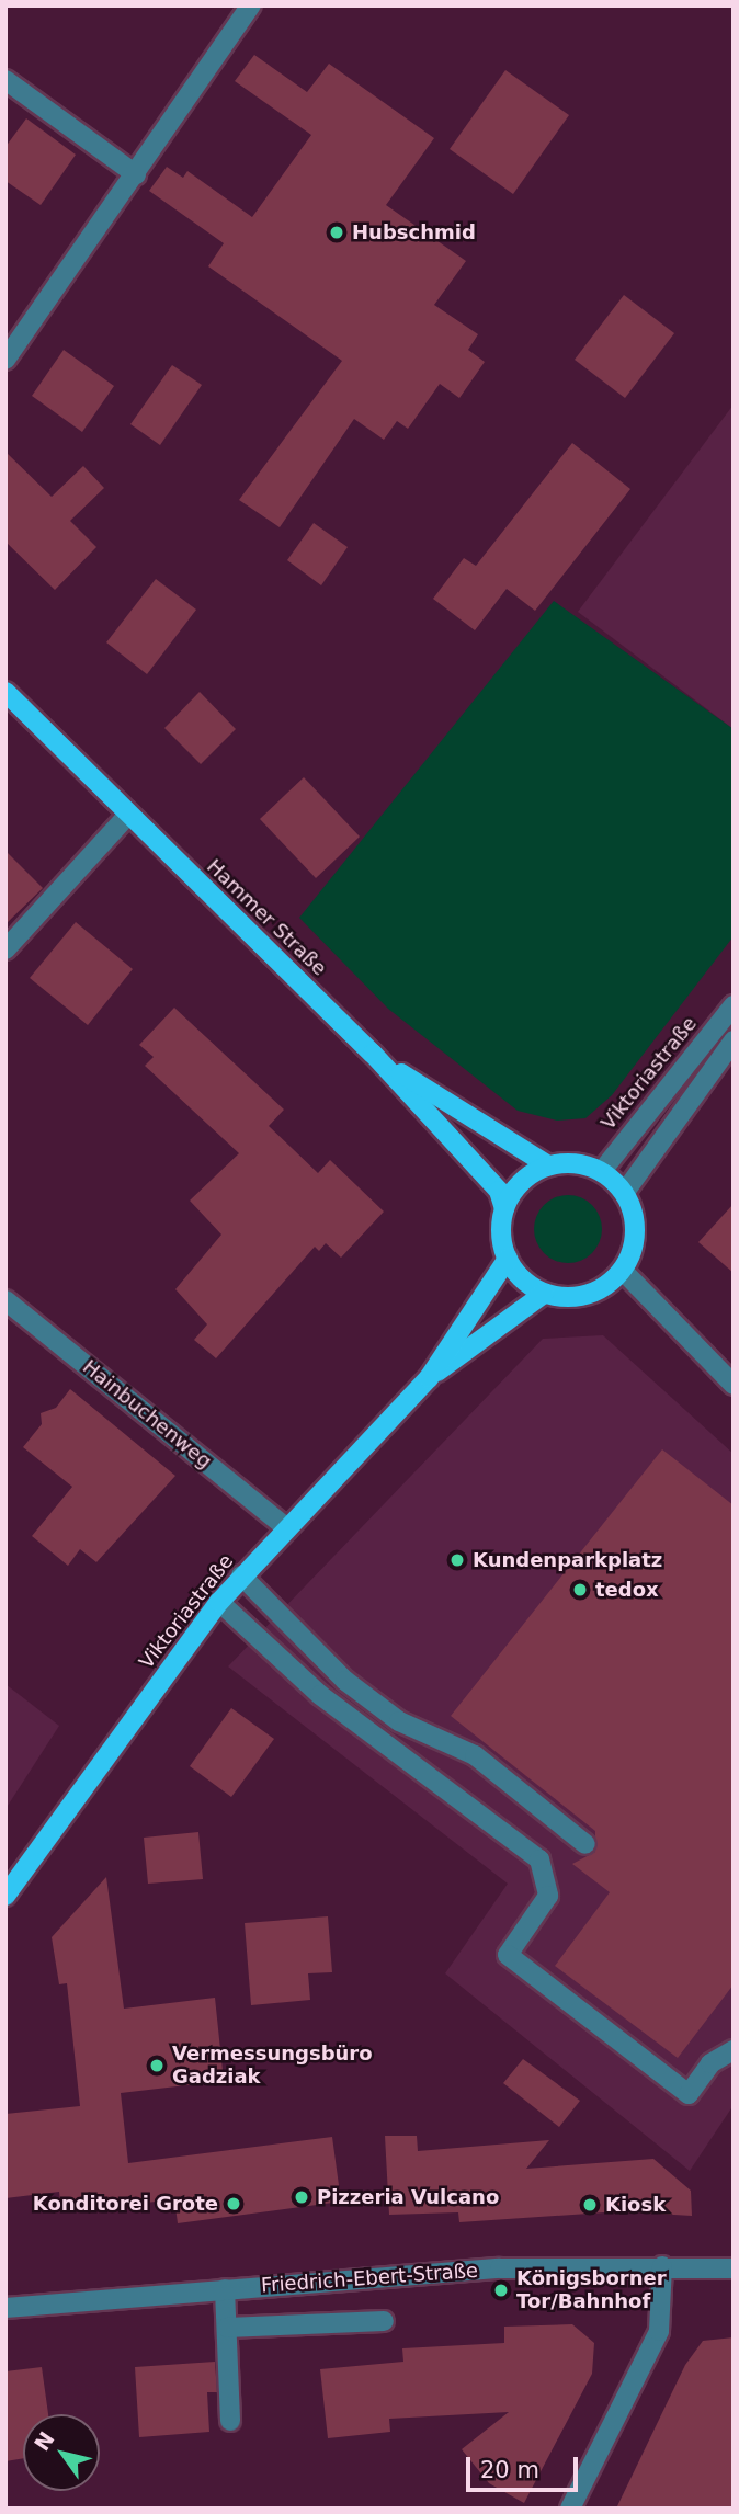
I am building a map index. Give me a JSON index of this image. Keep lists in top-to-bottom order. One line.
{"streets":{"main road":["Hammer Straße","Viktoriastraße"],"street":["Hainbuchenweg","Friedrich-Ebert-Straße"]},"crossings":[["Hammer Straße","Viktoriastraße"],["Viktoriastraße","Hainbuchenweg"]],"places":["Hubschmid","Kundenparkplatz","tedox","Vermessungsbüro Gadziak","Pizzeria Vulcano","Konditorei Grote","Kiosk","Königsborner Tor/Bahnhof"],"scale_bar":"20 m","north":"top left"}
